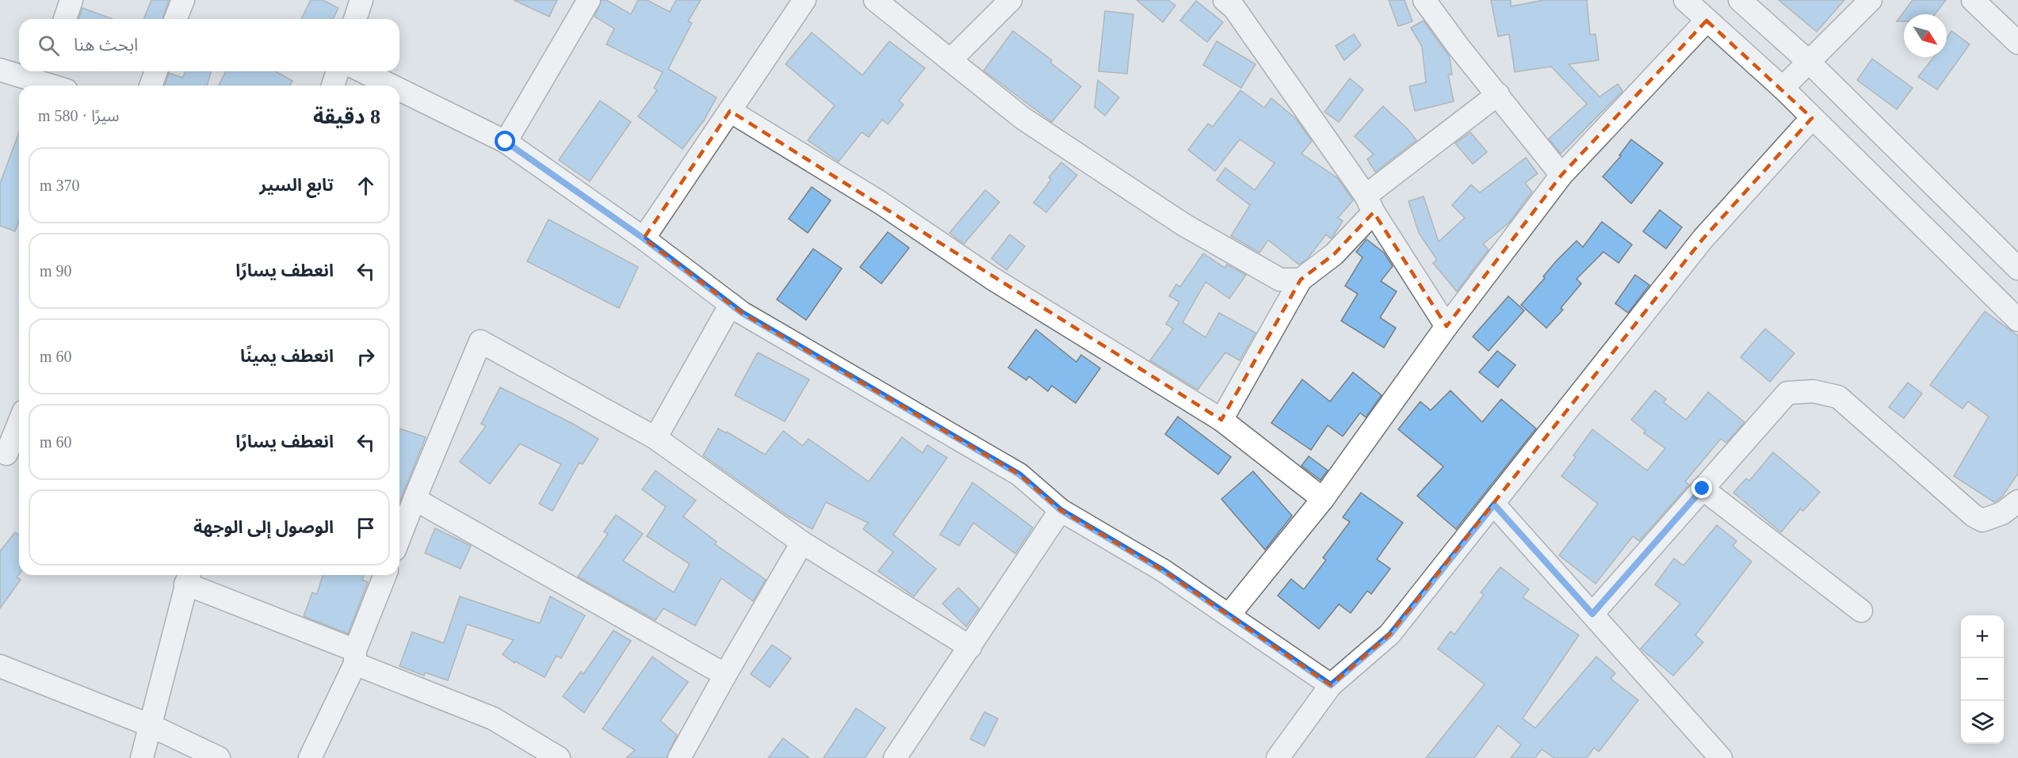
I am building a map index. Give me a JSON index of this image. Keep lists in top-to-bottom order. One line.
{"north":"bottom right","page":{"search":"ابحث هنا","heading":["8 دقيقة","سيرًا · 580 m"],"list":[["تابع السير","370 m"],["انعطف يسارًا","90 m"],["انعطف يمينًا","60 m"],["انعطف يسارًا","60 m"],"الوصول إلى الوجهة"],"map_buttons":["+","−"]}}
